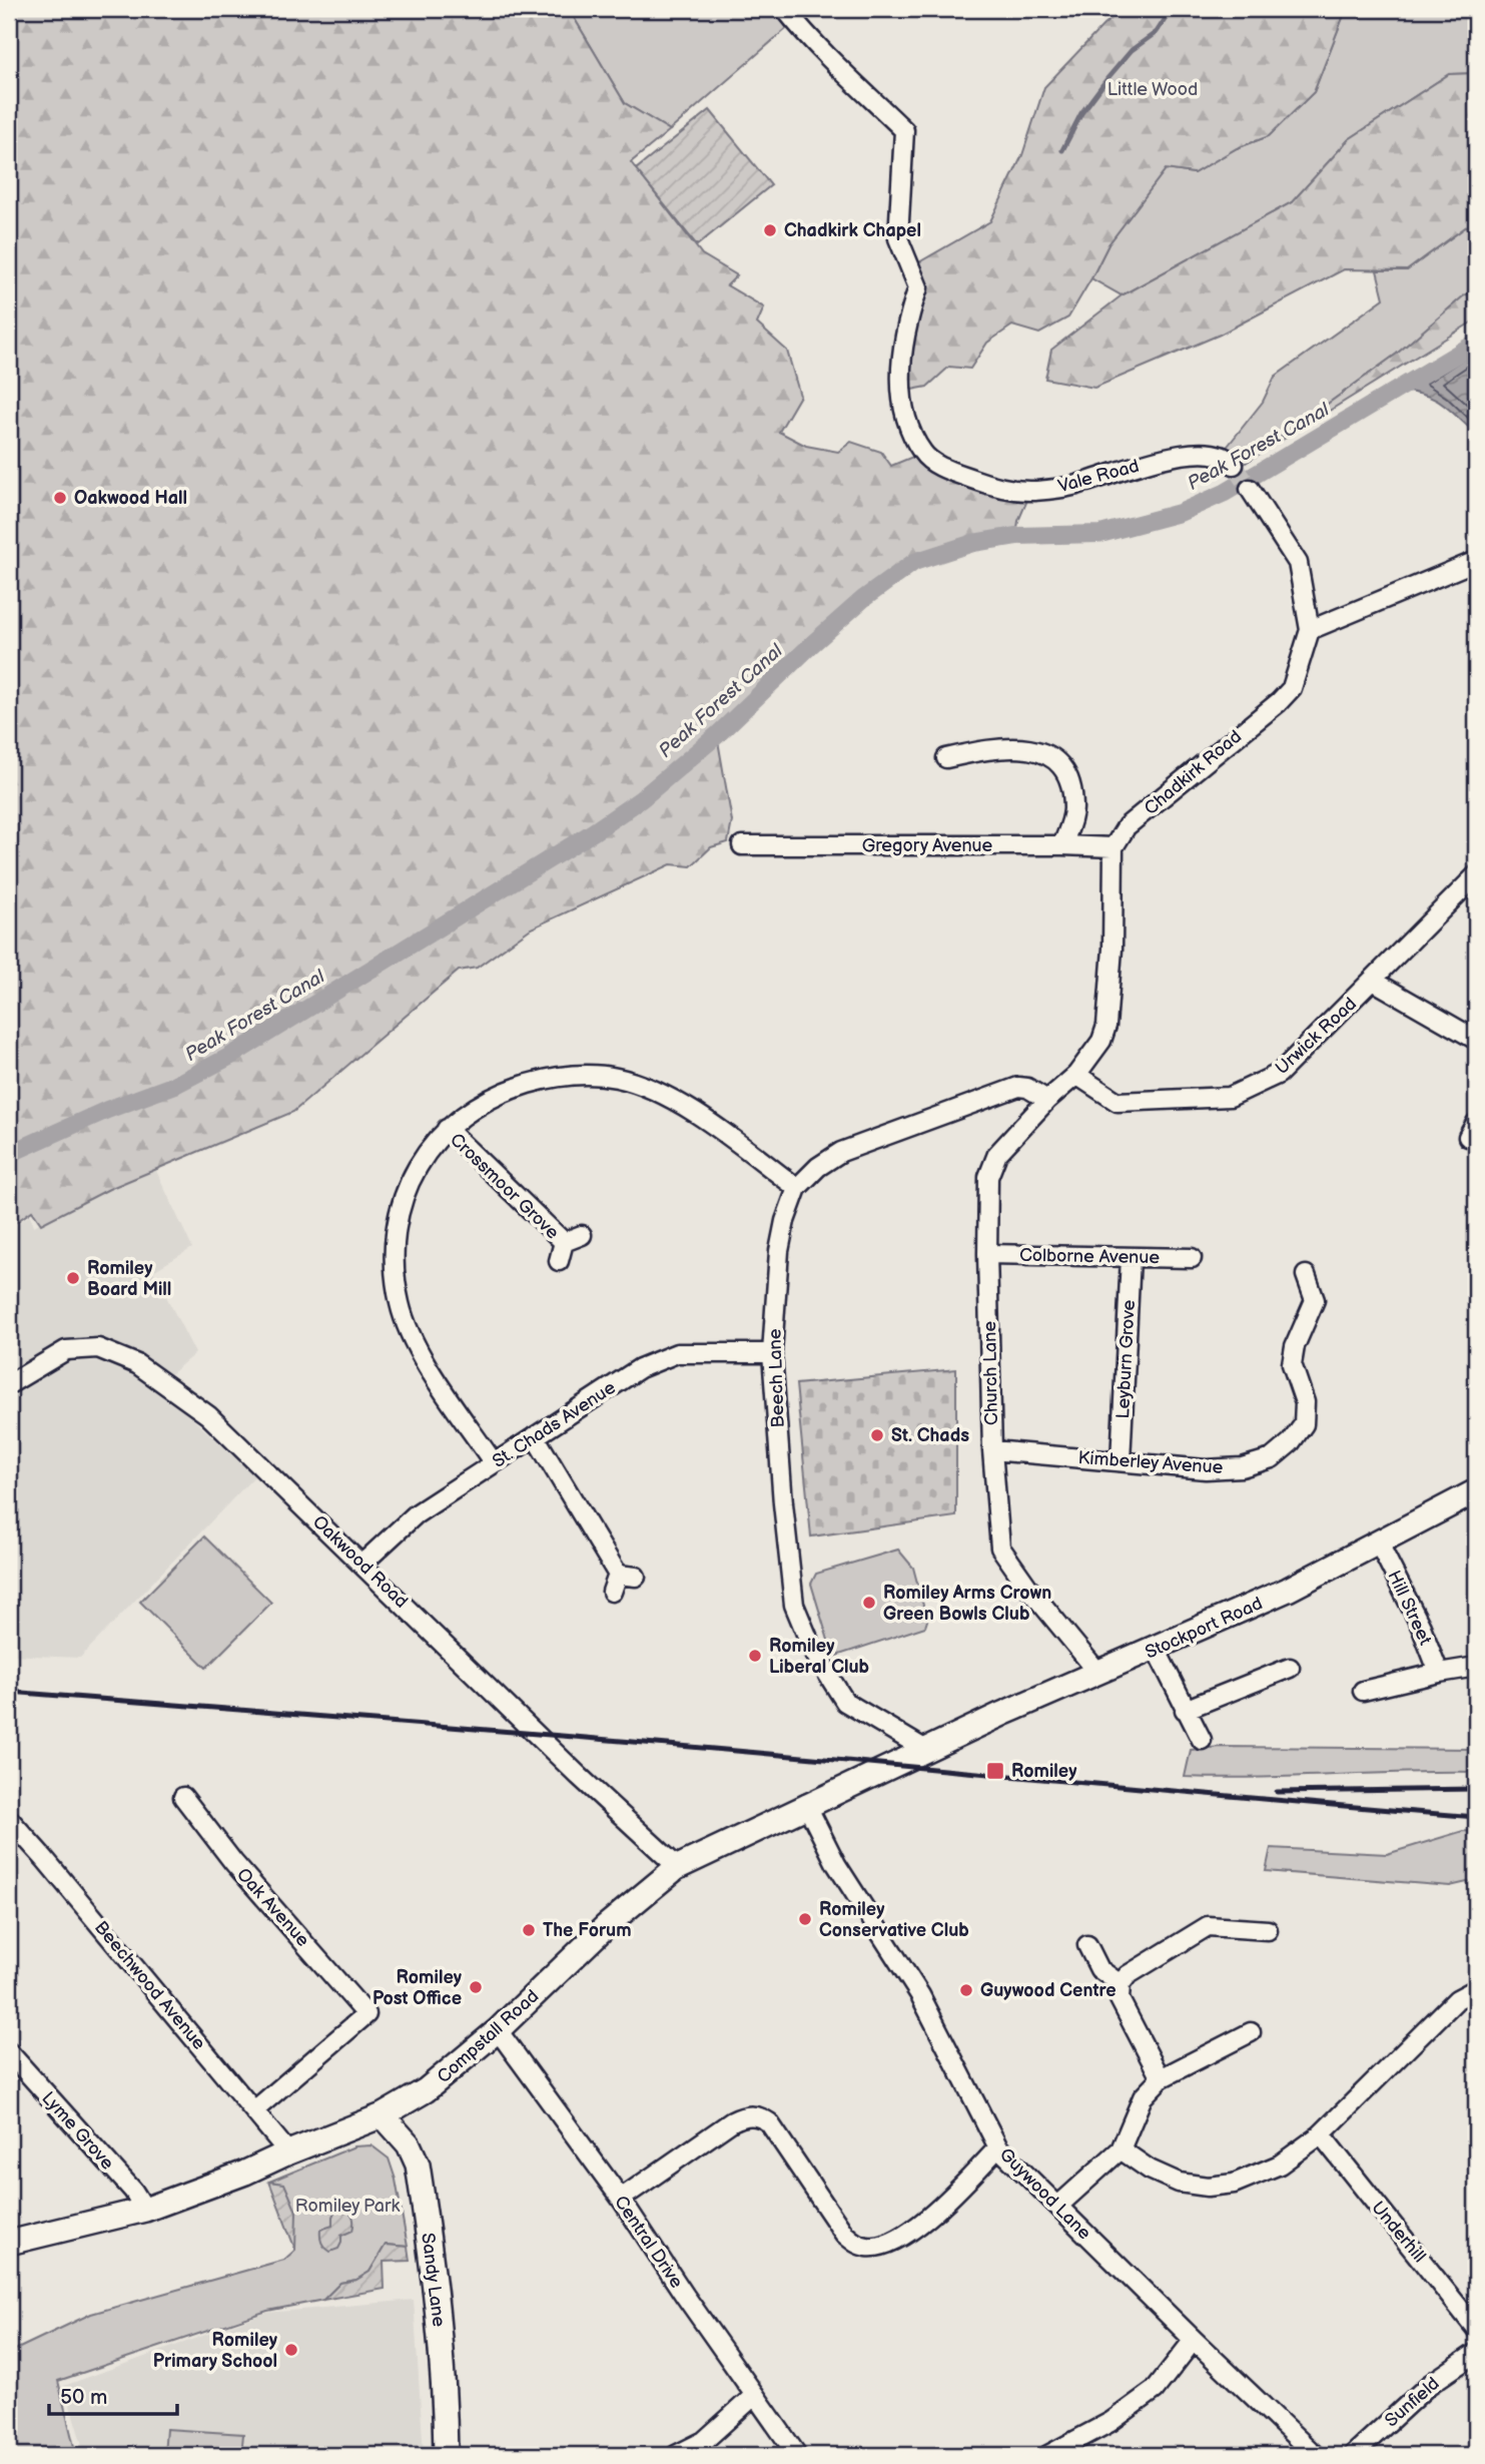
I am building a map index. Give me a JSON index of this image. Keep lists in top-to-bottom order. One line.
{"streets":{"main road":["Stockport Road","Compstall Road","Sandy Lane"],"street":["Vale Road","Chadkirk Road","Gregory Avenue","Urwick Road","Crossmoor Grove","Colborne Avenue","Leyburn Grove","Church Lane","Beech Lane","St. Chads Avenue","Kimberley Avenue","Oakwood Road","Hill Street","Oak Avenue","Beechwood Avenue","Lyme Grove","Guywood Lane","Underhill","Central Drive","Sunfield"]},"crossings":[["Chadkirk Road","Gregory Avenue"],["Urwick Road","Church Lane"],["Colborne Avenue","Leyburn Grove"],["Colborne Avenue","Church Lane"],["Leyburn Grove","Kimberley Avenue"],["Church Lane","Beech Lane"],["Church Lane","Kimberley Avenue"],["Church Lane","Stockport Road"],["Beech Lane","St. Chads Avenue"],["Beech Lane","Stockport Road"],["Beech Lane","Compstall Road"],["St. Chads Avenue","Oakwood Road"],["Oakwood Road","Compstall Road"],["Hill Street","Stockport Road"],["Stockport Road","Compstall Road"],["Oak Avenue","Beechwood Avenue"],["Beechwood Avenue","Compstall Road"],["Compstall Road","Lyme Grove"],["Compstall Road","Guywood Lane"],["Compstall Road","Central Drive"],["Compstall Road","Sandy Lane"]],"water":["Peak Forest Canal"],"parks":["Little Wood","Romiley Park"],"places":{"other":["Chadkirk Chapel","Oakwood Hall","Romiley Board Mill","St. Chads","Romiley Arms Crown Green Bowls Club","Romiley Liberal Club","Romiley Conservative Club","The Forum","Romiley Post Office","Guywood Centre","Romiley Primary School"],"transit":["Romiley"]},"scale_bar":"50 m"}
